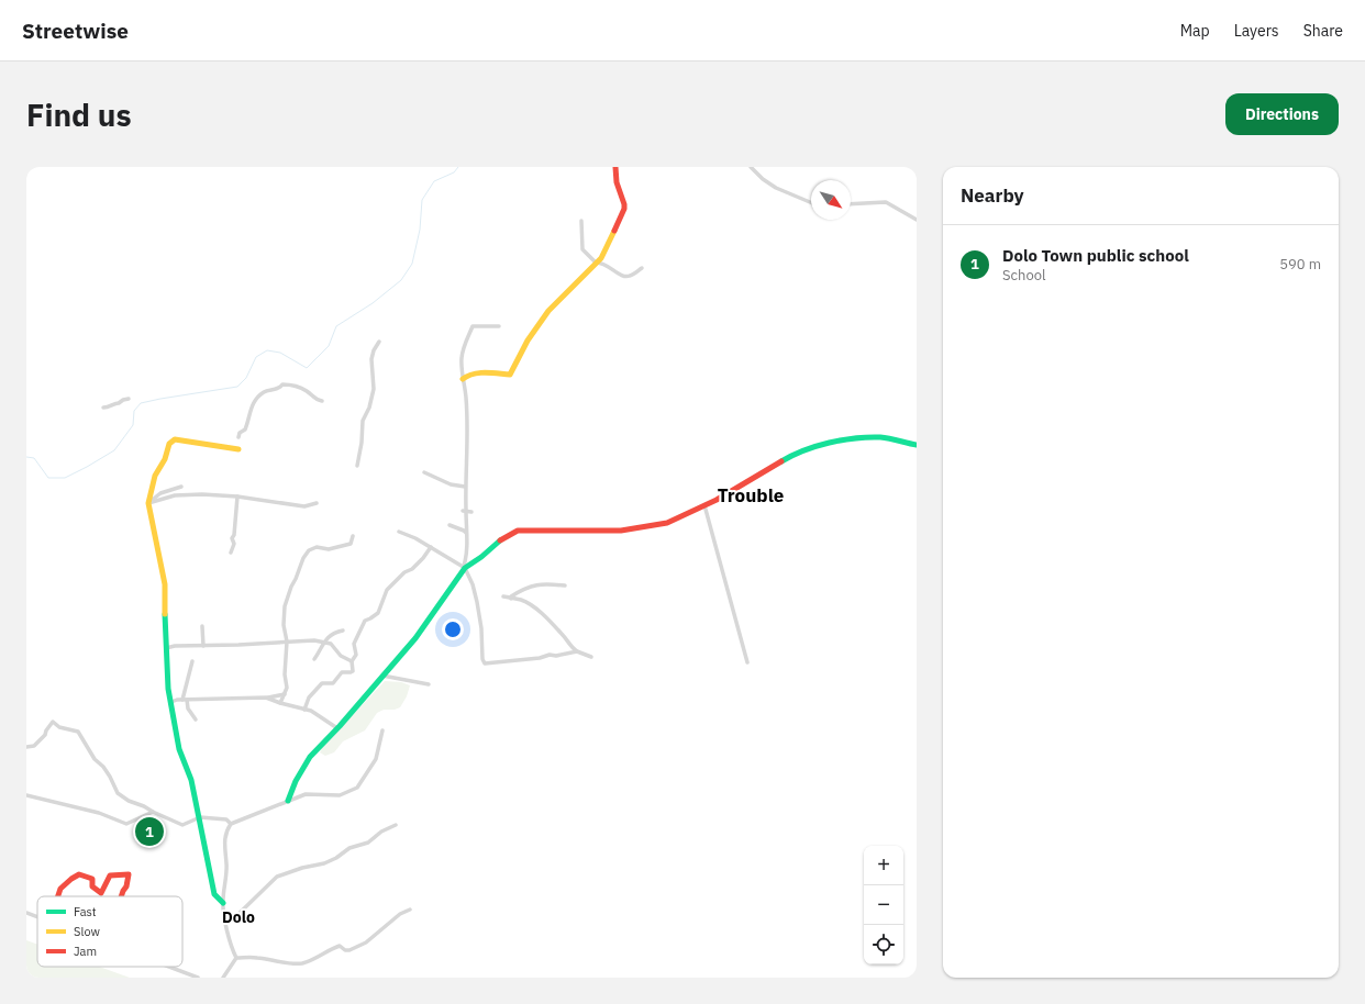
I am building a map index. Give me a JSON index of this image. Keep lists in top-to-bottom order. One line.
{"districts":["Trouble","Dolo"],"legend":["Fast","Slow","Jam"],"north":"bottom right","page":{"header":"Streetwise","nav":["Map","Layers","Share"],"buttons":"Directions","title":"Find us","heading":"Nearby","list":[{"mark":"1","name":"Dolo Town public school","note":"School","value":"590 m"}],"pins":"1","map_buttons":["+","−"]}}
